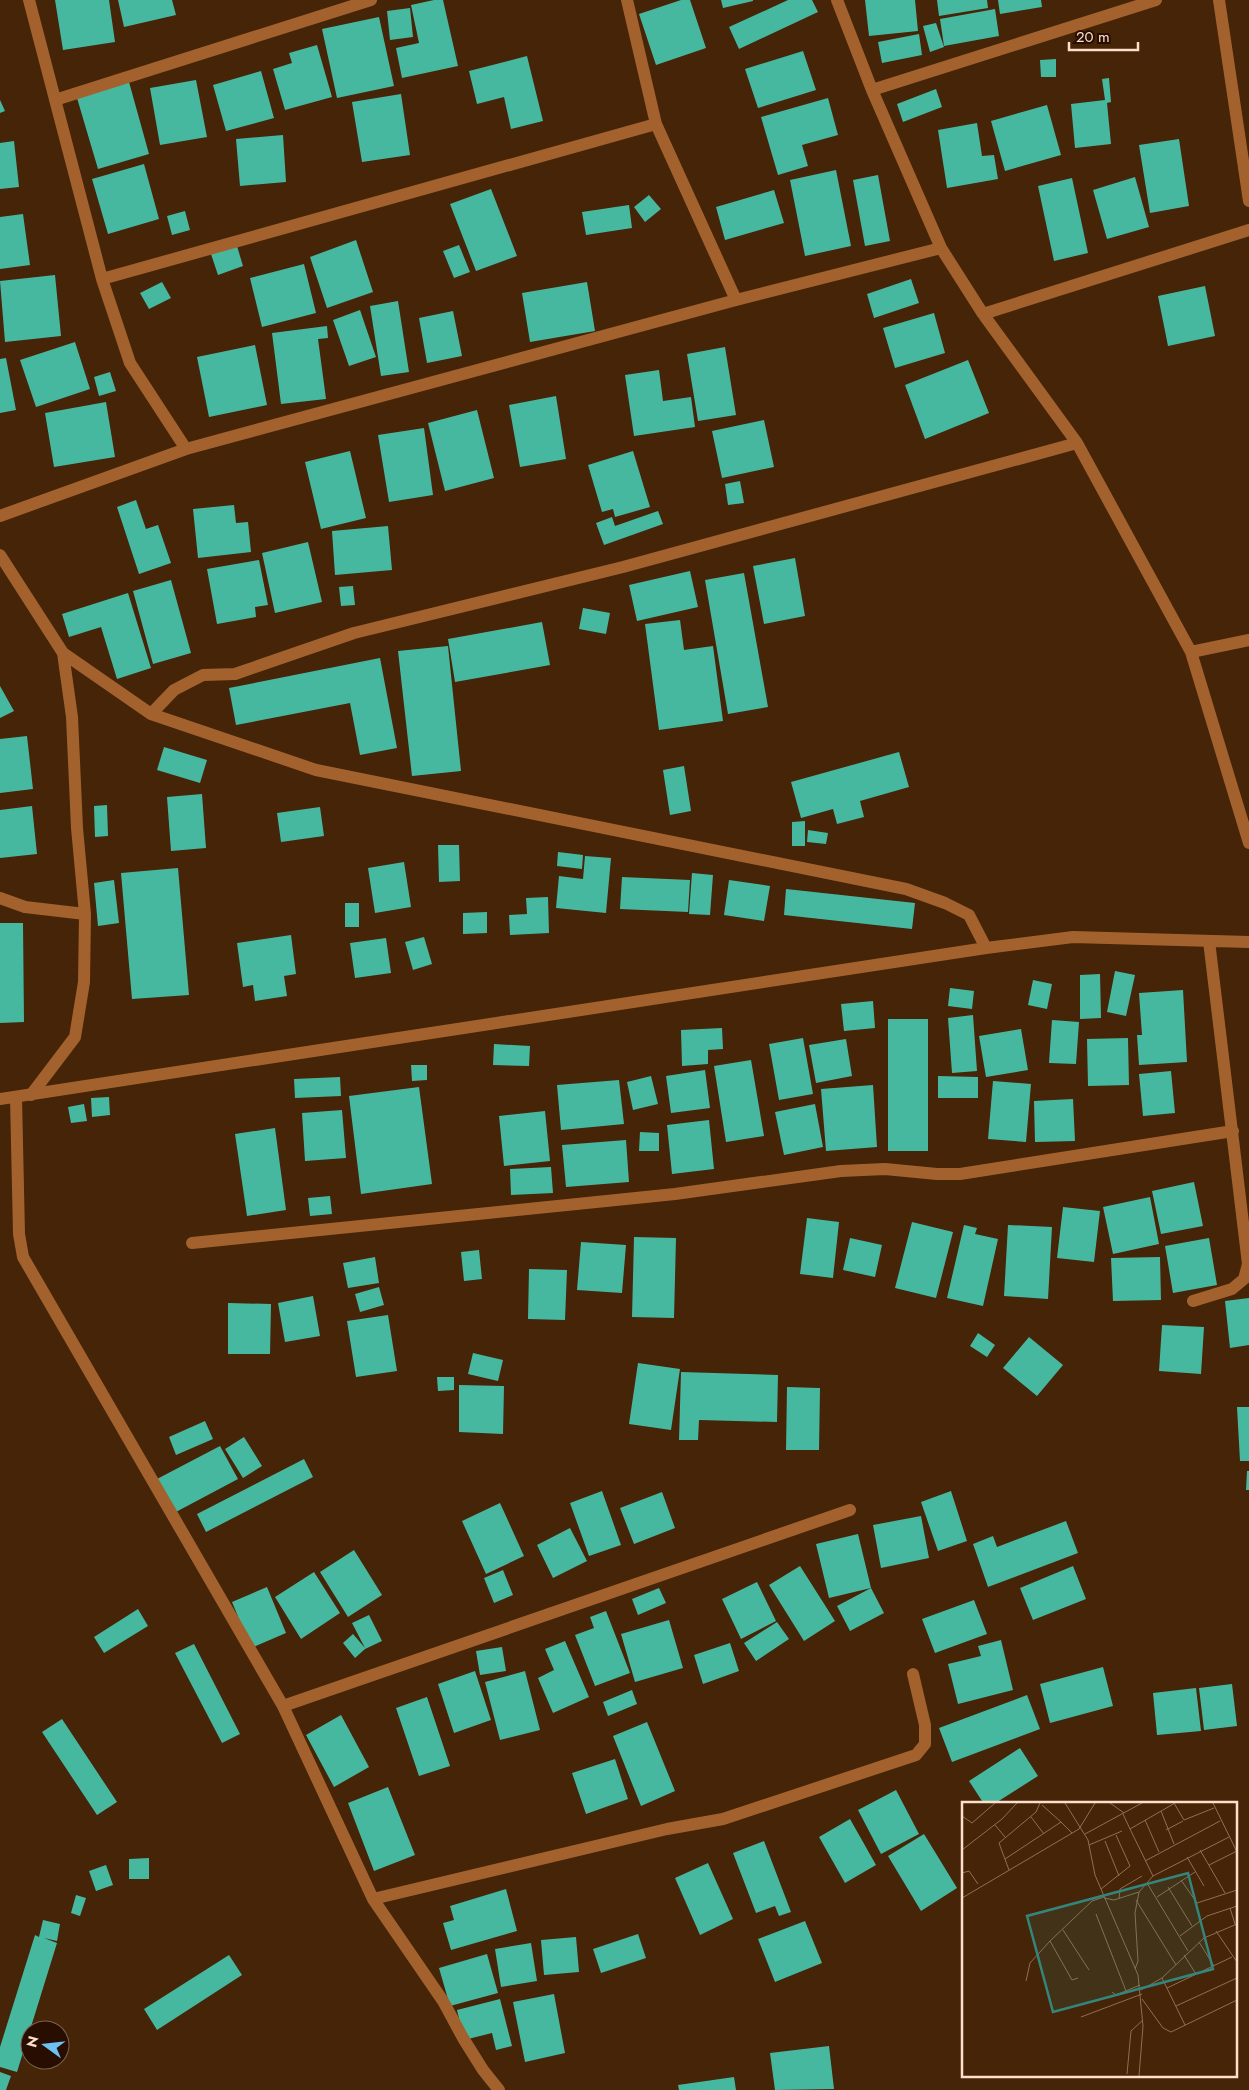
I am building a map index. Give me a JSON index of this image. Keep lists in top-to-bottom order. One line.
{"scale_bar":"20 m","north":"left"}
